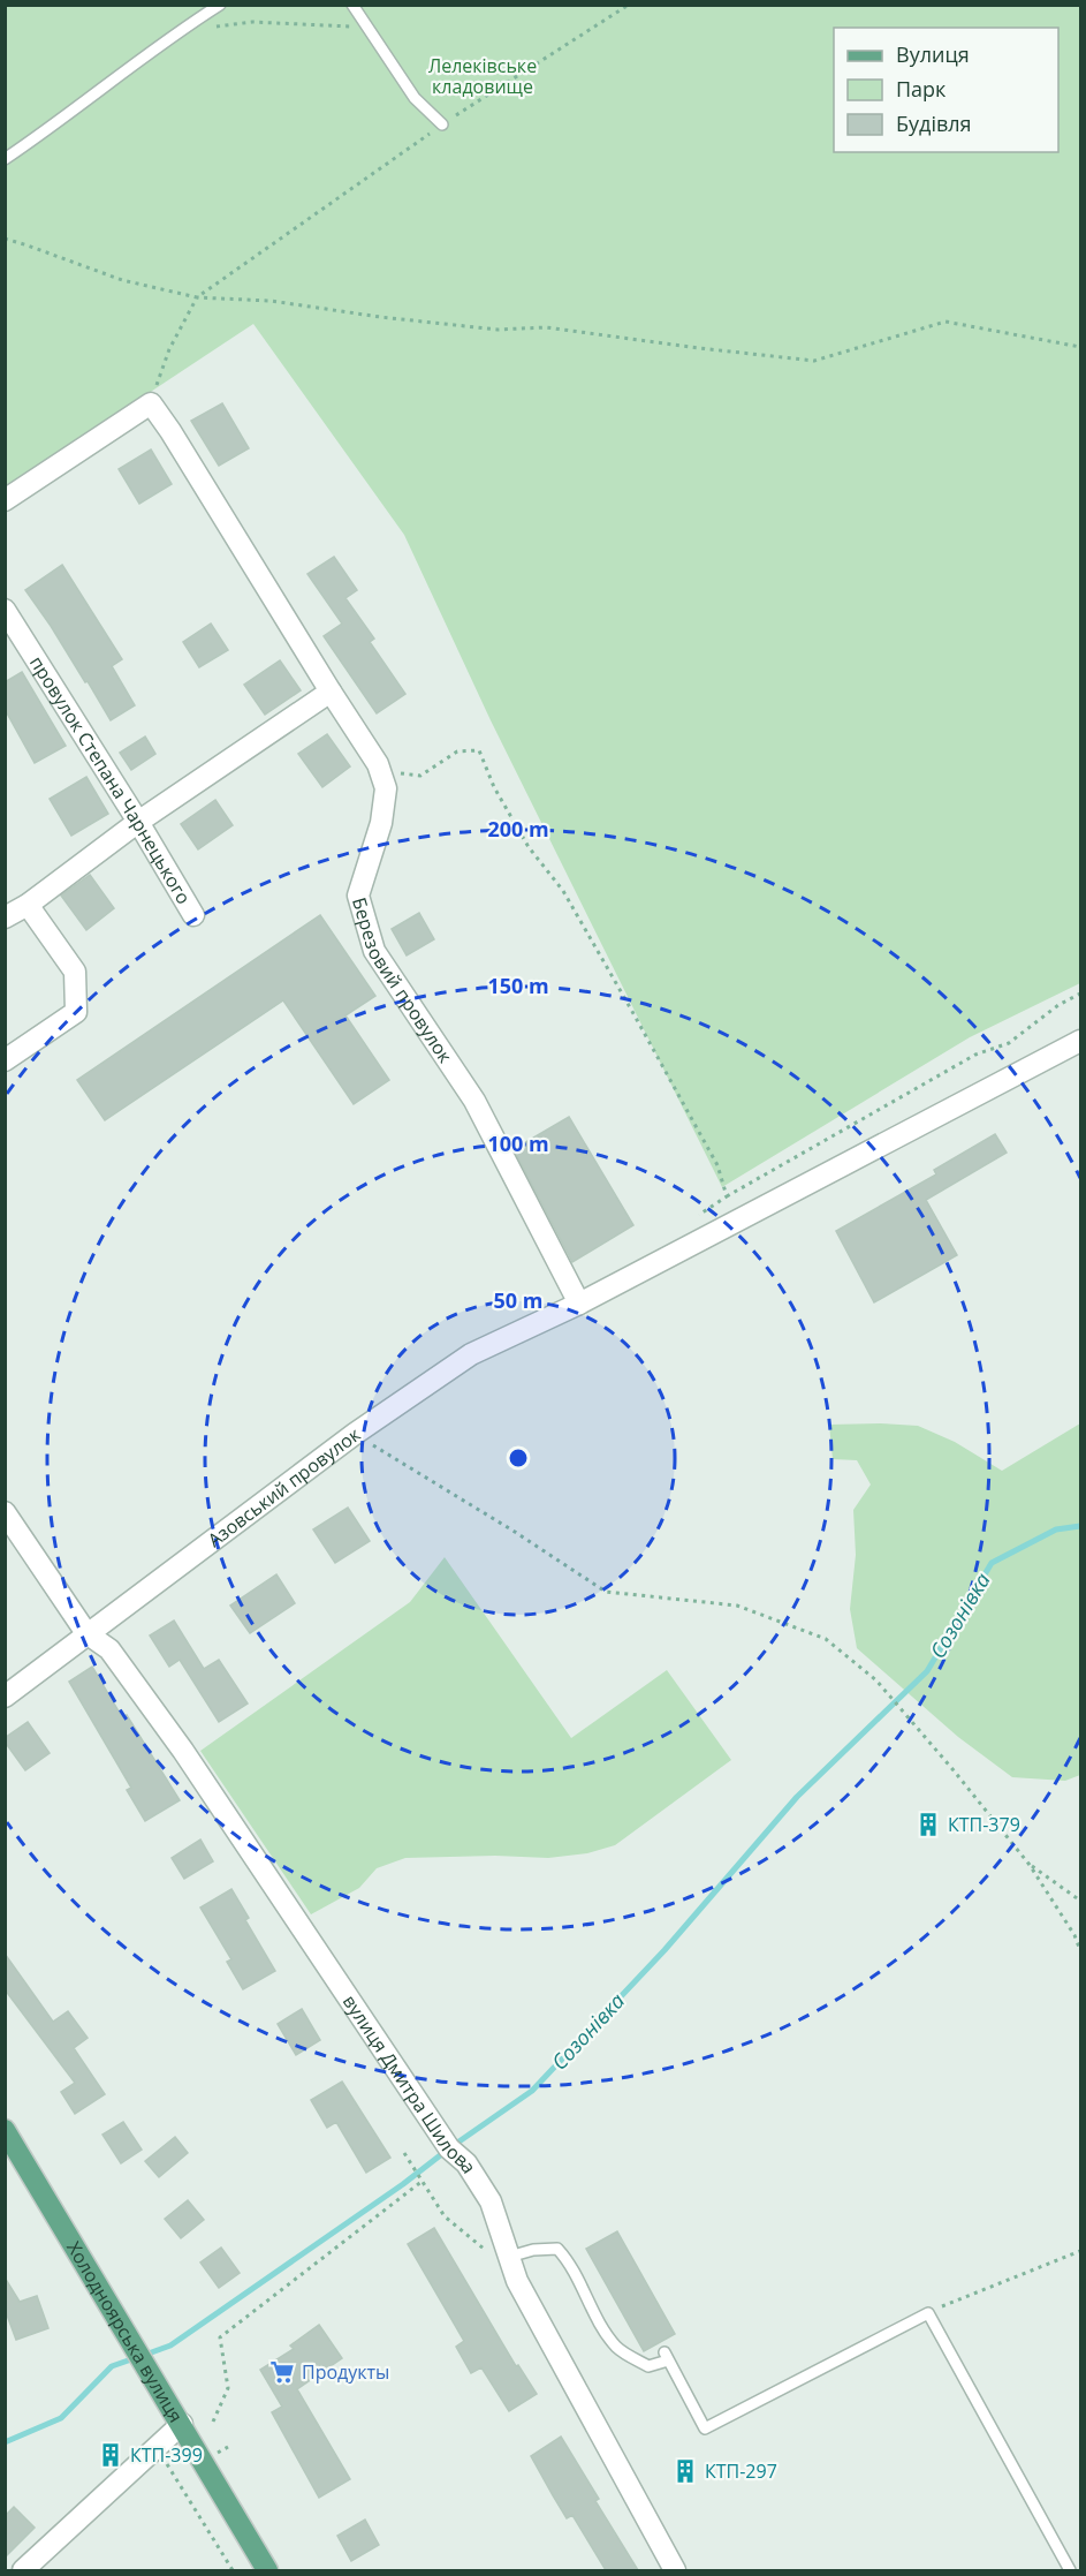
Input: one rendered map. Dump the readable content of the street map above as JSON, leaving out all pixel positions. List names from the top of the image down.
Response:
{
  "streets": {
    "main road": ["Холодноярська вулиця"],
    "street": [
      "провулок Степана Чарнецького",
      "Березовий провулок",
      "Азовський провулок",
      "вулиця Дмитра Шилова"
    ]
  },
  "crossings": [
    ["Березовий провулок", "Азовський провулок"],
    ["Азовський провулок", "вулиця Дмитра Шилова"]
  ],
  "water": ["Созонівка"],
  "parks": ["Лелеківське кладовище"],
  "places": {
    "building": ["КТП-379", "КТП-399", "КТП-297"],
    "supermarket": ["Продукты"]
  },
  "legend": ["Вулиця", "Парк", "Будівля"],
  "rings": [
    "200 m",
    "150 m",
    "100 m",
    "50 m"
  ]
}
